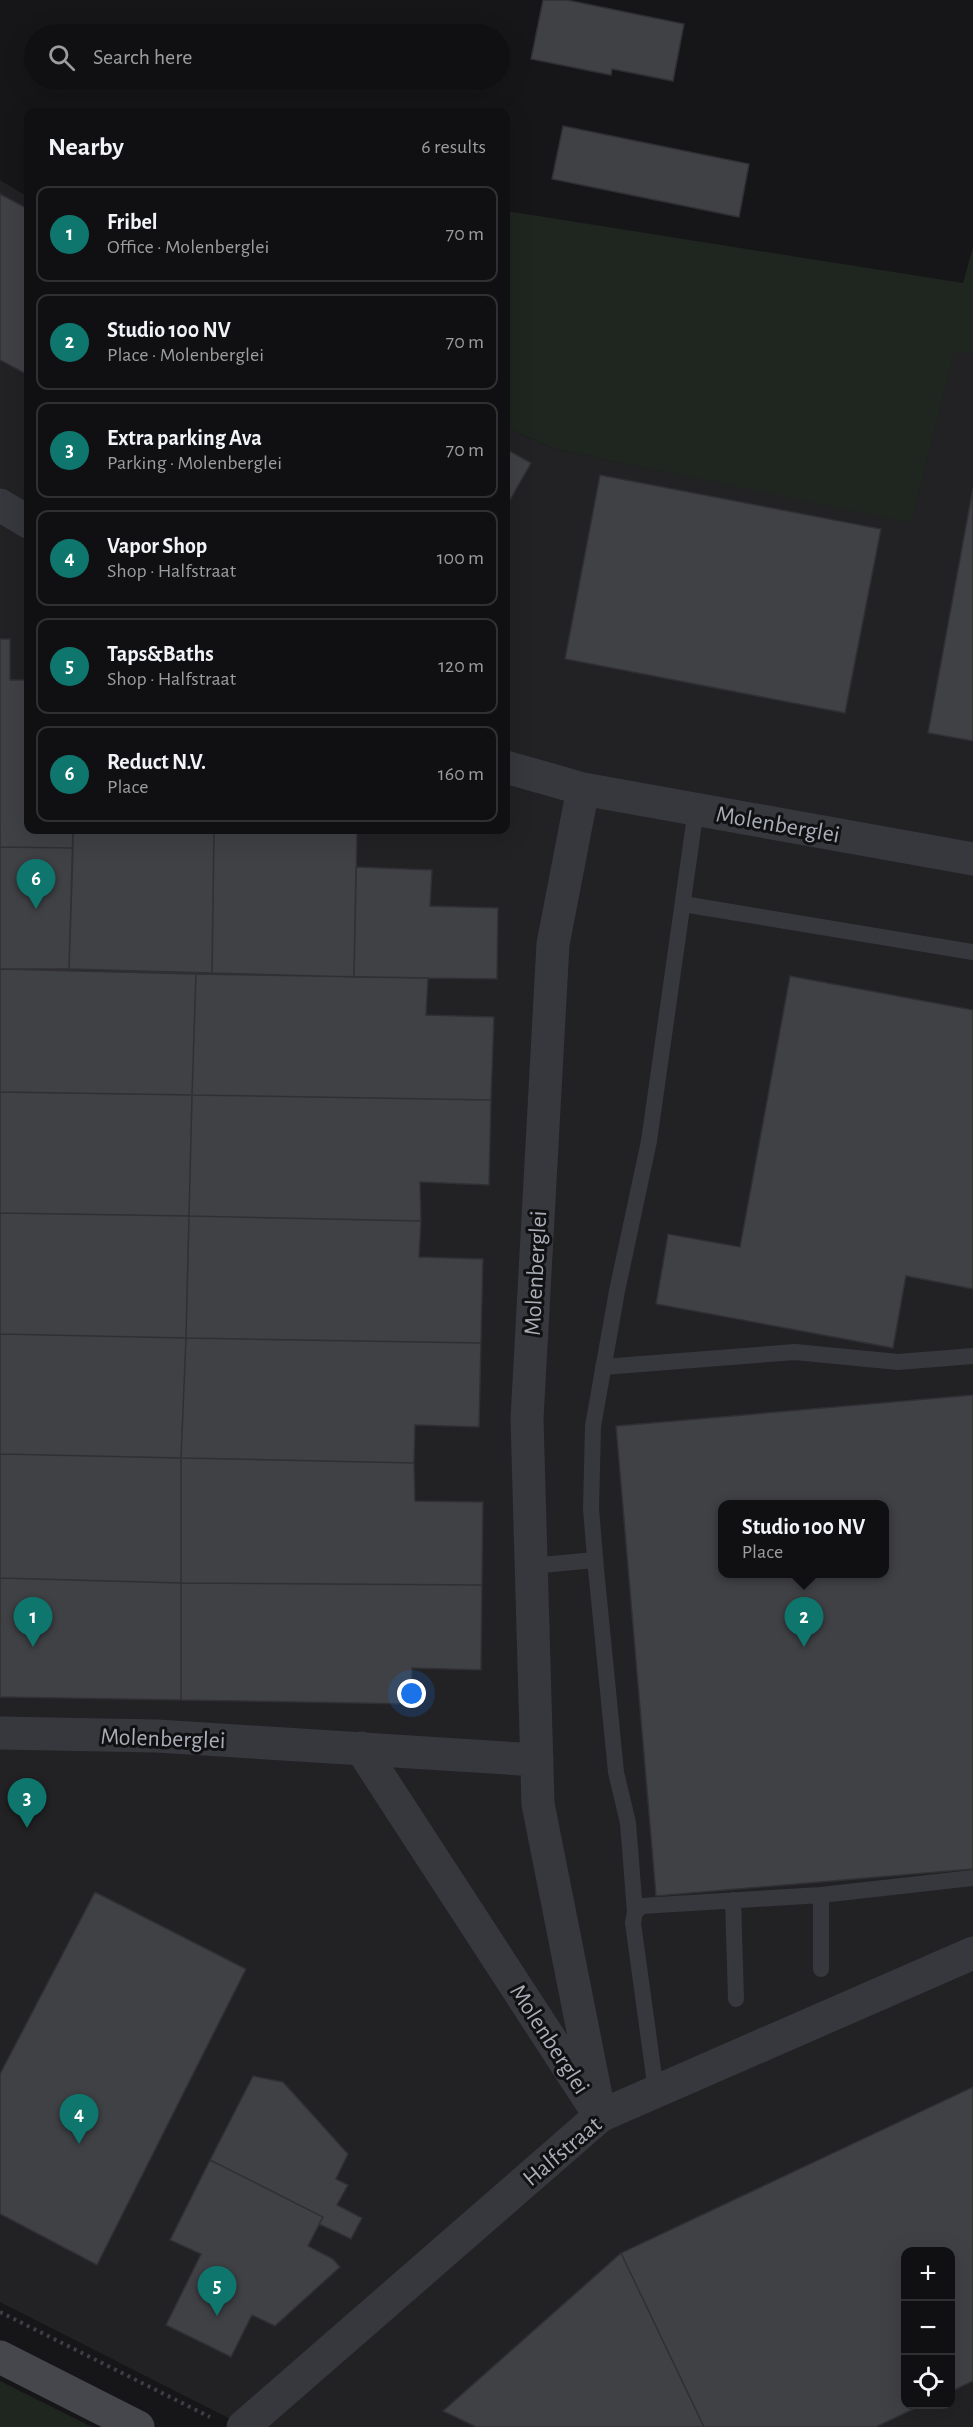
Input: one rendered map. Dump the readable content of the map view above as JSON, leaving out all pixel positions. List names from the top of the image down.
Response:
{
  "streets": {
    "street": ["Molenberglei", "Halfstraat"]
  },
  "crossings": [
    ["Molenberglei", "Halfstraat"]
  ],
  "page": {
    "search": "Search here",
    "heading": ["Nearby", "6 results"],
    "list": [
      {
        "mark": "1",
        "name": "Fribel",
        "note": "Office · Molenberglei",
        "value": "70 m"
      },
      {
        "mark": "2",
        "name": "Studio 100 NV",
        "note": "Place · Molenberglei",
        "value": "70 m"
      },
      {
        "mark": "3",
        "name": "Extra parking Ava",
        "note": "Parking · Molenberglei",
        "value": "70 m"
      },
      {
        "mark": "4",
        "name": "Vapor Shop",
        "note": "Shop · Halfstraat",
        "value": "100 m"
      },
      {
        "mark": "5",
        "name": "Taps&Baths",
        "note": "Shop · Halfstraat",
        "value": "120 m"
      },
      {
        "mark": "6",
        "name": "Reduct N.V.",
        "note": "Place",
        "value": "160 m"
      }
    ],
    "pins": [
      "6",
      "1",
      "2",
      "3",
      "4",
      "5"
    ],
    "popup": ["Studio 100 NV", "Place"],
    "map_buttons": ["+", "−"]
  }
}
